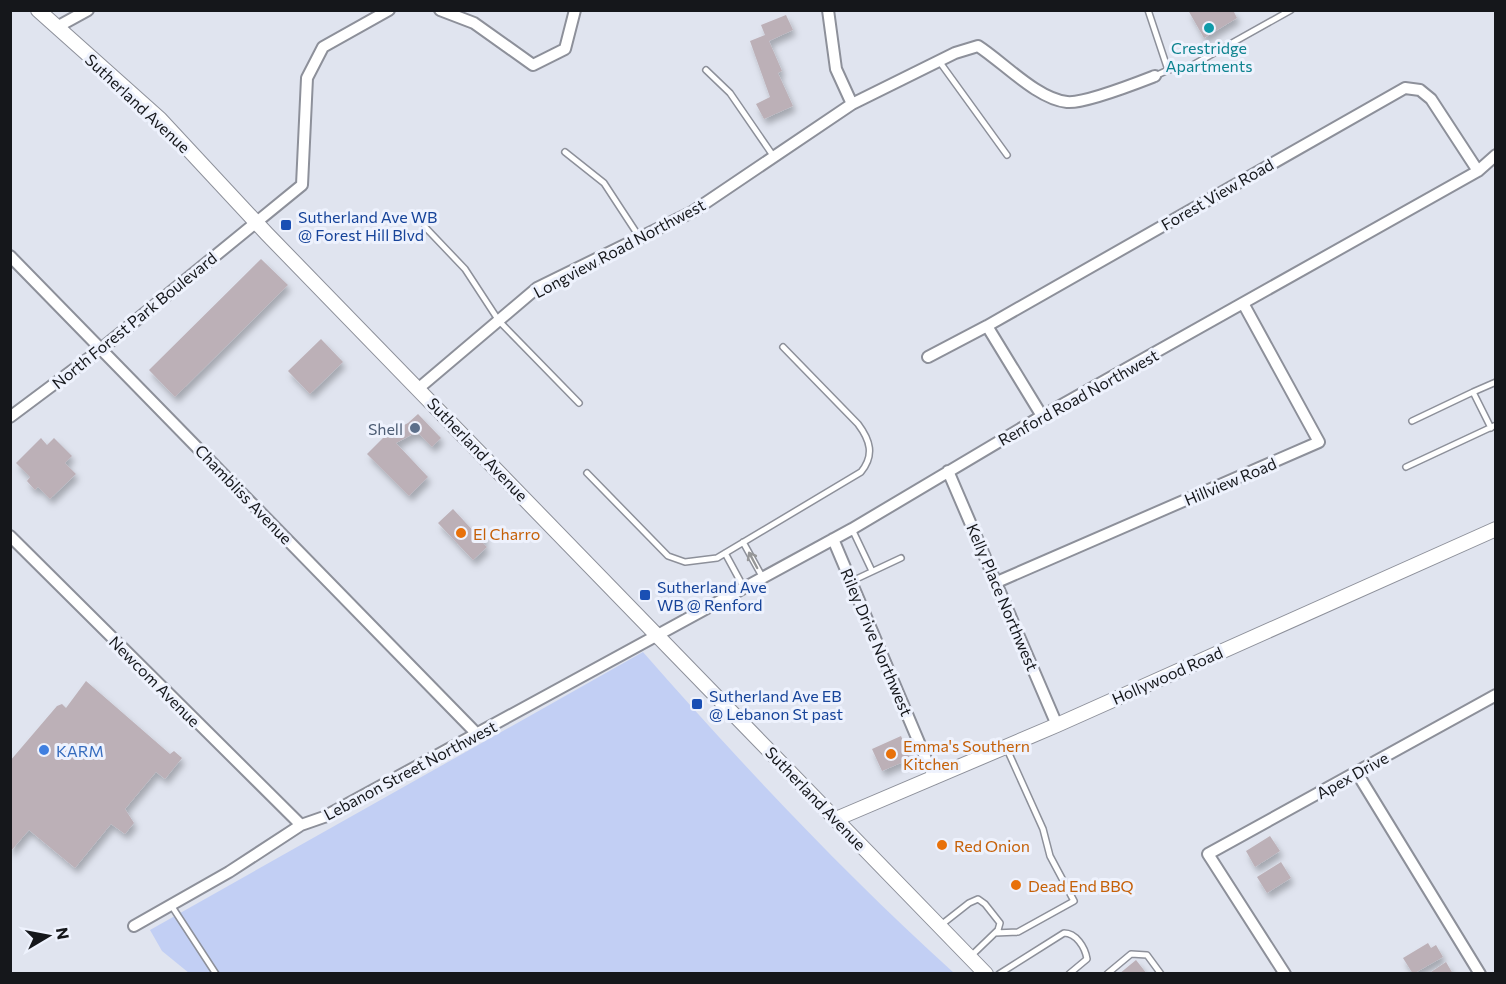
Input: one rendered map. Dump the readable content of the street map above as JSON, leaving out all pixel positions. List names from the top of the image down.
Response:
{
  "streets": {
    "street": [
      "Sutherland Avenue",
      "Forest View Road",
      "Longview Road Northwest",
      "North Forest Park Boulevard",
      "Renford Road Northwest",
      "Hillview Road",
      "Chambliss Avenue",
      "Kelly Place Northwest",
      "Riley Drive Northwest",
      "Hollywood Road",
      "Newcom Avenue",
      "Lebanon Street Northwest",
      "Apex Drive"
    ]
  },
  "crossings": [
    ["Sutherland Avenue", "Longview Road Northwest"],
    ["Sutherland Avenue", "North Forest Park Boulevard"],
    ["Sutherland Avenue", "Renford Road Northwest"],
    ["Sutherland Avenue", "Hollywood Road"],
    ["Sutherland Avenue", "Lebanon Street Northwest"],
    ["Forest View Road", "Renford Road Northwest"],
    ["North Forest Park Boulevard", "Chambliss Avenue"],
    ["Renford Road Northwest", "Hillview Road"],
    ["Renford Road Northwest", "Kelly Place Northwest"],
    ["Renford Road Northwest", "Riley Drive Northwest"],
    ["Renford Road Northwest", "Lebanon Street Northwest"],
    ["Hillview Road", "Kelly Place Northwest"],
    ["Chambliss Avenue", "Lebanon Street Northwest"],
    ["Kelly Place Northwest", "Hollywood Road"],
    ["Riley Drive Northwest", "Hollywood Road"],
    ["Newcom Avenue", "Lebanon Street Northwest"]
  ],
  "places": {
    "other": [
      "Crestridge Apartments",
      "Shell",
      "El Charro",
      "KARM",
      "Emma's Southern Kitchen",
      "Red Onion",
      "Dead End BBQ"
    ],
    "transit": ["Sutherland Ave WB @ Forest Hill Blvd", "Sutherland Ave WB @ Renford", "Sutherland Ave EB @ Lebanon St past"]
  },
  "north": "right"
}
